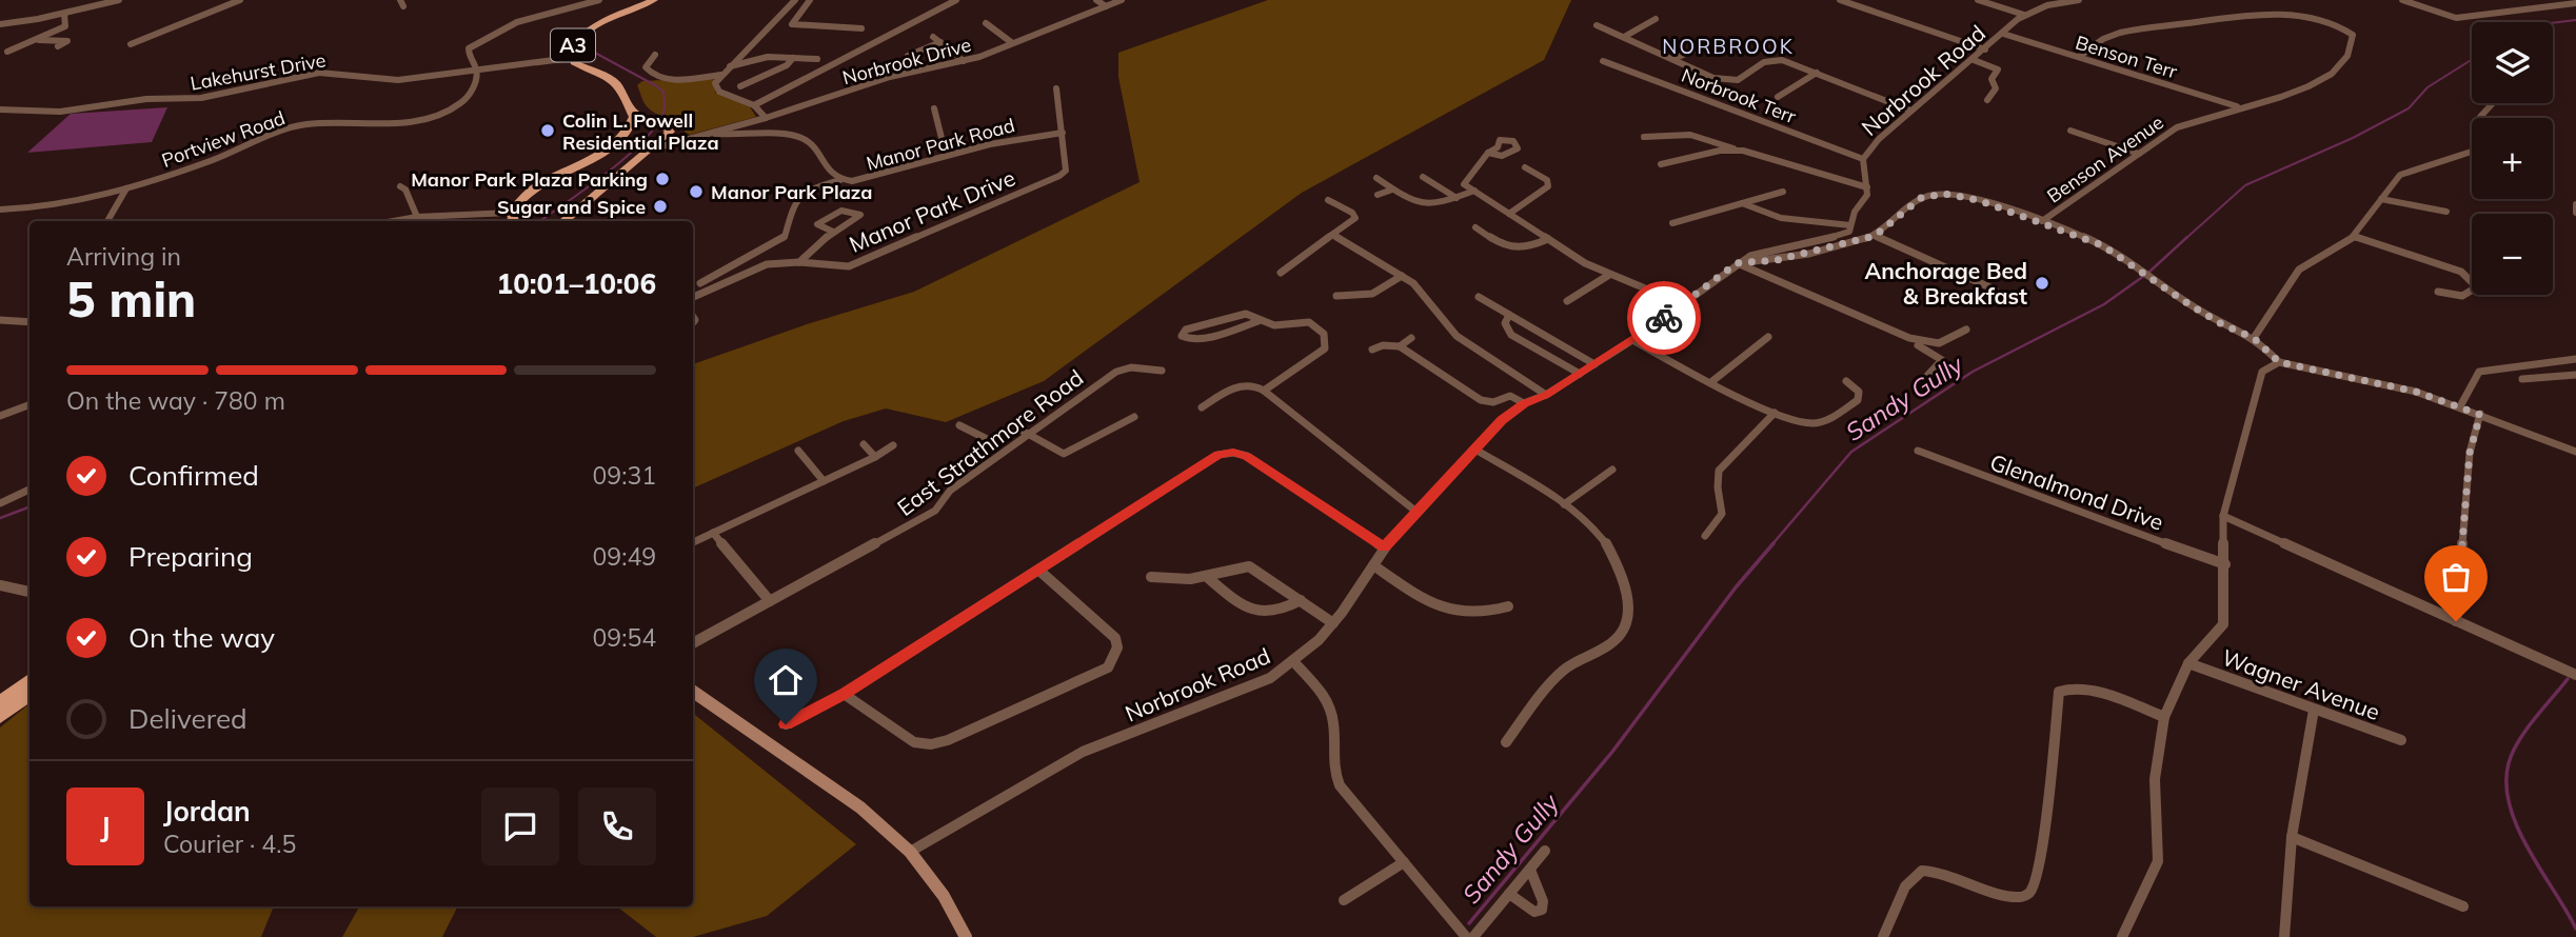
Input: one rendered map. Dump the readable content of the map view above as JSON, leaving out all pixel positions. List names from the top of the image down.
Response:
{
  "streets": {
    "main road": ["A3"],
    "street": [
      "Benson Terr",
      "Norbrook Drive",
      "Lakehurst Drive",
      "Norbrook Road",
      "Norbrook Terr",
      "Portview Road",
      "Manor Park Road",
      "Benson Avenue",
      "Manor Park Drive",
      "East Strathmore Road",
      "Glenalmond Drive",
      "Wagner Avenue"
    ]
  },
  "crossings": [
    ["A3", "Norbrook Drive"],
    ["A3", "Lakehurst Drive"],
    ["Benson Terr", "Norbrook Road"],
    ["Benson Terr", "Benson Avenue"],
    ["Norbrook Drive", "Manor Park Road"],
    ["Lakehurst Drive", "Portview Road"],
    ["Norbrook Road", "Norbrook Terr"],
    ["Manor Park Road", "Manor Park Drive"]
  ],
  "districts": ["NORBROOK"],
  "water": ["Sandy Gully"],
  "places": [
    "Colin L. Powell Residential Plaza",
    "Manor Park Plaza Parking",
    "Manor Park Plaza",
    "Sugar and Spice",
    "Anchorage Bed & Breakfast"
  ],
  "page": {
    "map_buttons": ["+", "−"],
    "heading": ["5 min", "Arriving in", "10:01–10:06"],
    "panel": ["Jordan", "Courier · 4.5"],
    "bar": "On the way · 780 m",
    "list": [
      ["Confirmed", "09:31"],
      ["Preparing", "09:49"],
      ["On the way", "09:54"],
      "Delivered"
    ],
    "round": "J"
  }
}
